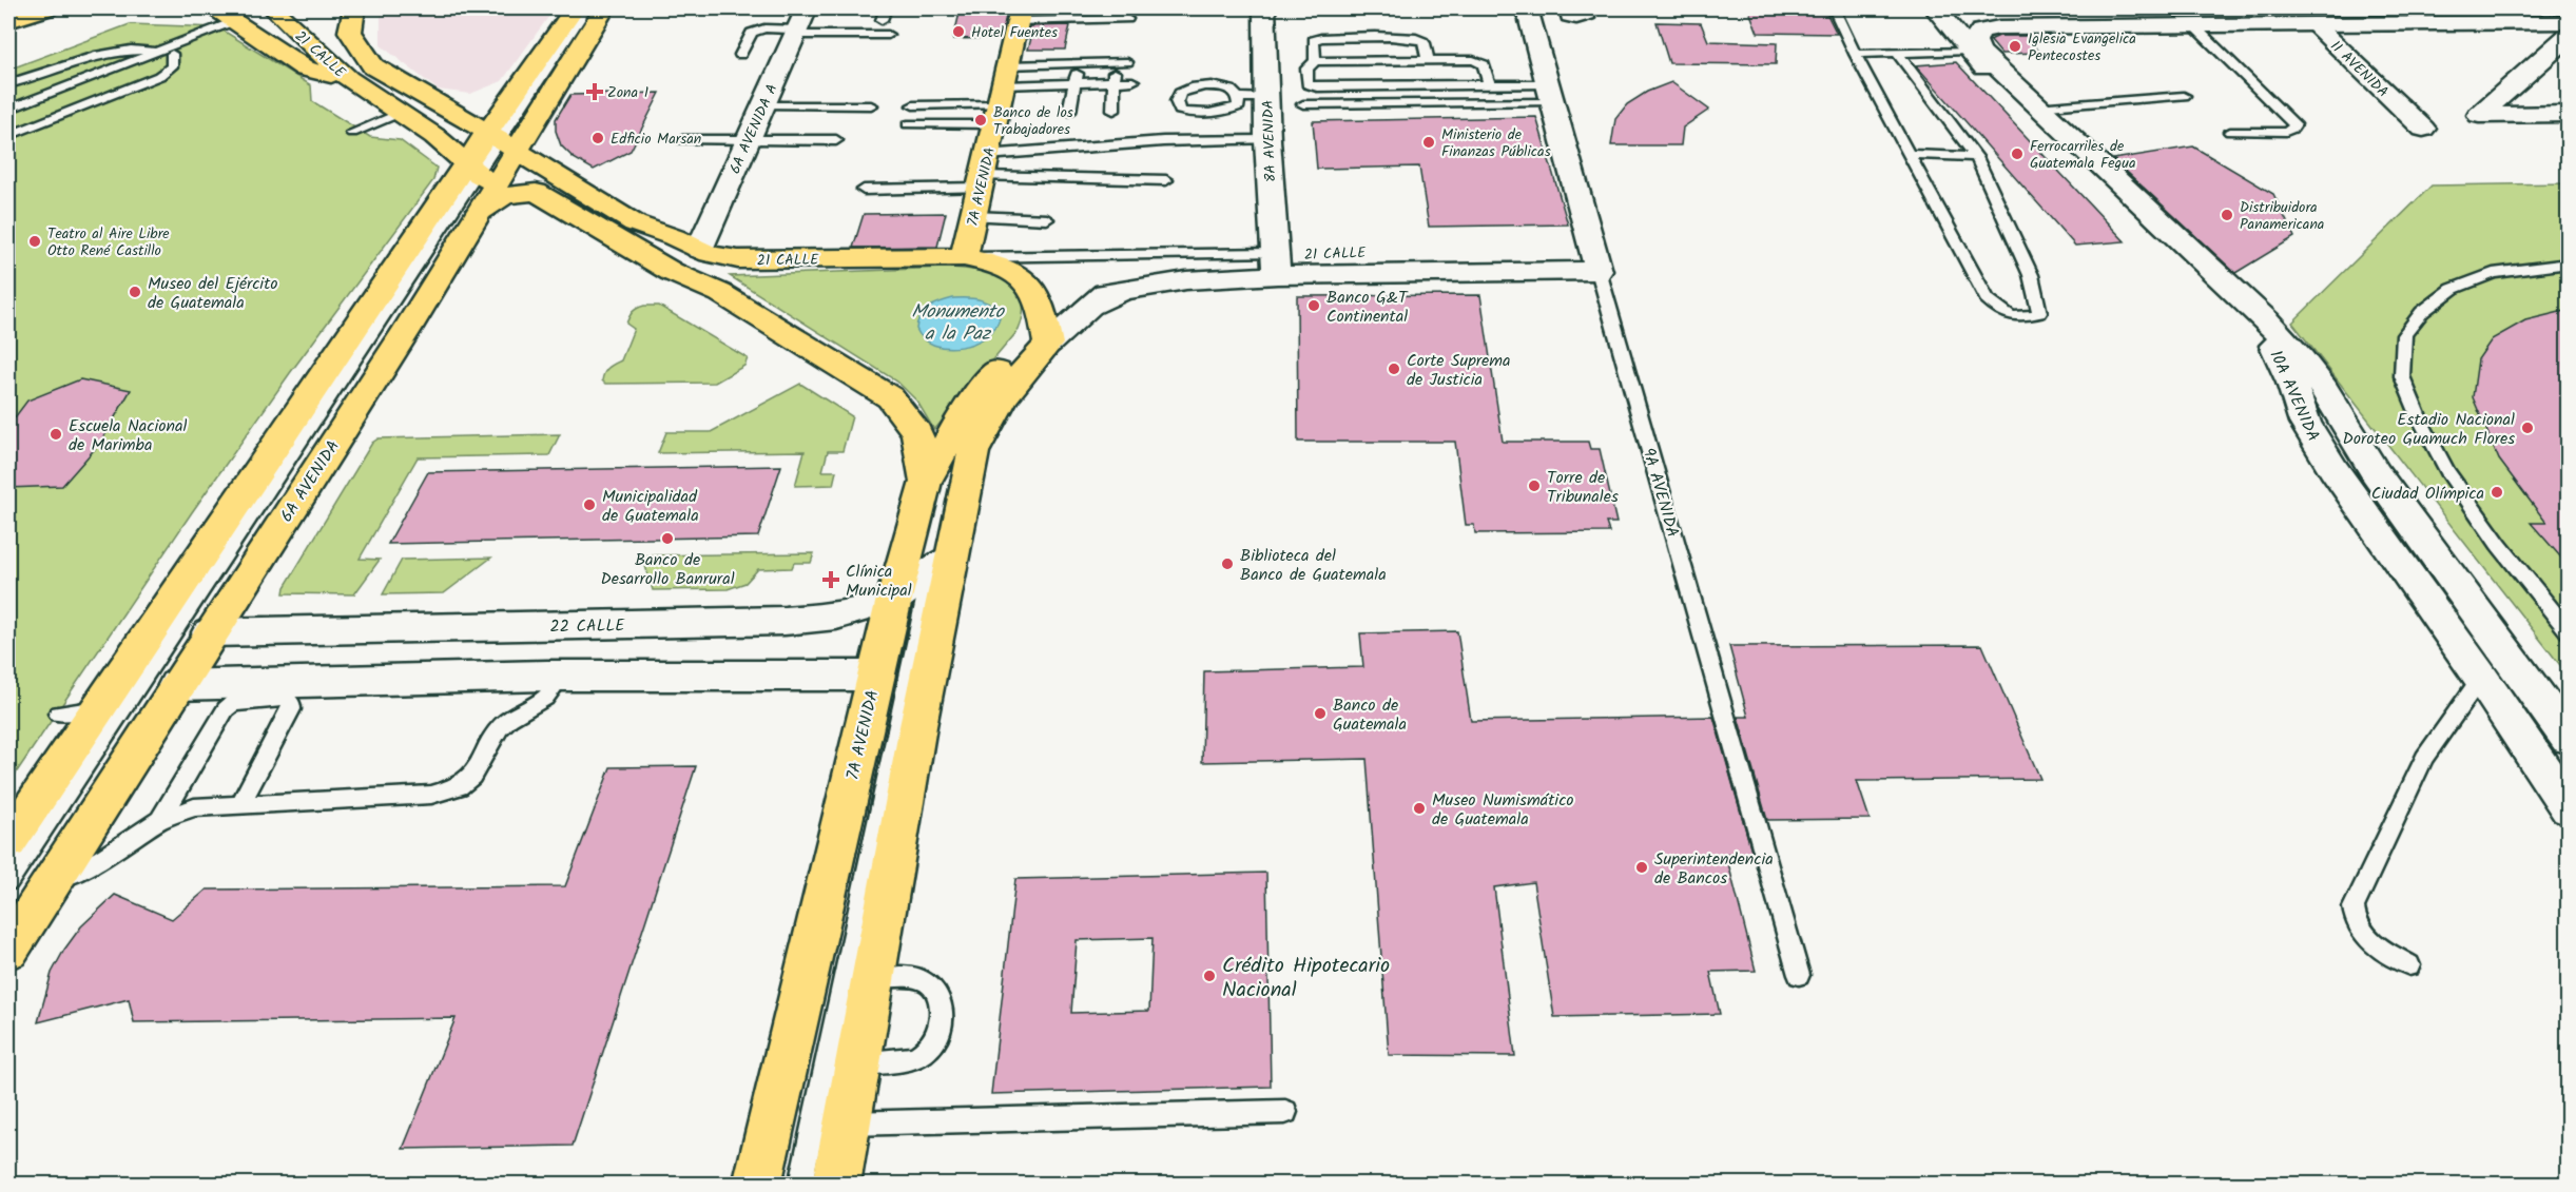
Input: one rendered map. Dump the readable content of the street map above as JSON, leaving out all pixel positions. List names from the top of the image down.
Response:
{
  "streets": {
    "main road": ["21 CALLE", "7A AVENIDA", "6A AVENIDA"],
    "street": [
      "11 AVENIDA",
      "6A AVENIDA A",
      "8A AVENIDA",
      "10A AVENIDA",
      "9A AVENIDA",
      "22 CALLE"
    ]
  },
  "crossings": [
    ["21 CALLE", "6A AVENIDA A"],
    ["21 CALLE", "8A AVENIDA"],
    ["21 CALLE", "7A AVENIDA"],
    ["21 CALLE", "6A AVENIDA"],
    ["21 CALLE", "9A AVENIDA"],
    ["7A AVENIDA", "22 CALLE"],
    ["6A AVENIDA", "22 CALLE"]
  ],
  "water": ["Monumento a la Paz"],
  "places": {
    "other": [
      "Hotel Fuentes",
      "Iglesia Evangelica Pentecostes",
      "Banco de los Trabajadores",
      "Edficio Marsan",
      "Ministerio de Finanzas Públicas",
      "Ferrocarriles de Guatemala Fegua",
      "Distribuidora Panamericana",
      "Teatro al Aire Libre Otto René Castillo",
      "Museo del Ejército de Guatemala",
      "Banco G&T Continental",
      "Corte Suprema de Justicia",
      "Estadio Nacional Doroteo Guamuch Flores",
      "Escuela Nacional de Marimba",
      "Torre de Tribunales",
      "Ciudad Olímpica",
      "Municipalidad de Guatemala",
      "Banco de Desarrollo Banrural",
      "Biblioteca del Banco de Guatemala",
      "Banco de Guatemala",
      "Museo Numismático de Guatemala",
      "Superintendencia de Bancos",
      "Crédito Hipotecario Nacional"
    ],
    "health": ["Zona 1", "Clínica Municipal"]
  }
}
